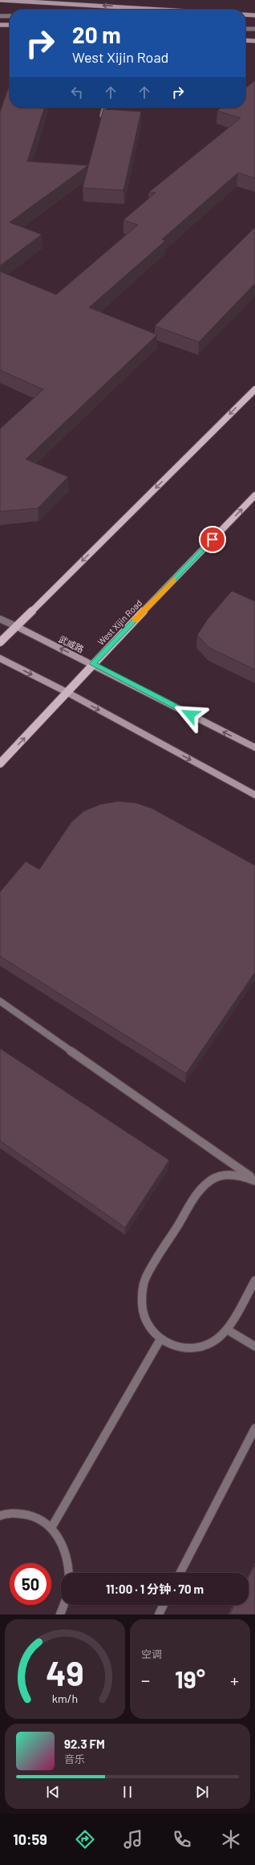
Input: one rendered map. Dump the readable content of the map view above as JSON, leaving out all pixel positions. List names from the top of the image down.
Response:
{
  "streets": {
    "main road": ["West Xijin Road", "武威路"]
  },
  "crossings": [
    ["West Xijin Road", "武威路"]
  ],
  "one_way": ["West Xijin Road"],
  "page": {
    "turn": ["20 m", "West Xijin Road"],
    "limit": "50",
    "trip": "11:00 · 1 分钟 · 70 m",
    "tile": "空调",
    "heat": ["−", "19°", "+"],
    "song": ["92.3 FM", "音乐"],
    "tabs": "10:59",
    "gauge": ["49", "km/h"]
  }
}
